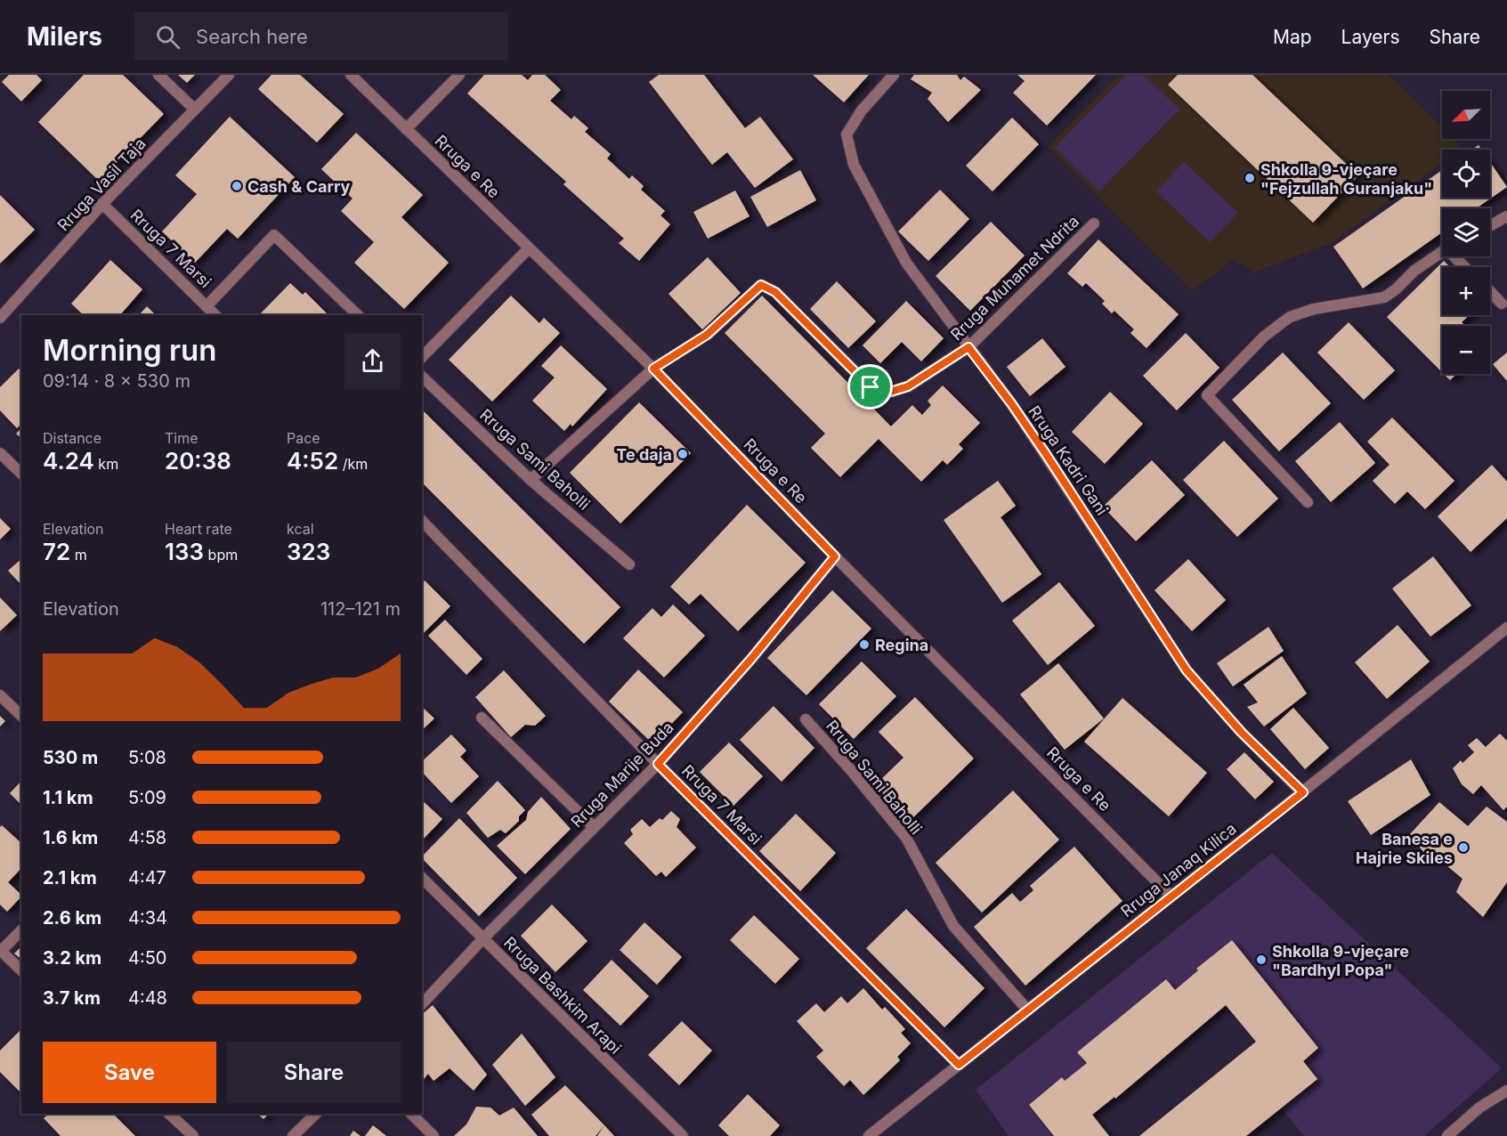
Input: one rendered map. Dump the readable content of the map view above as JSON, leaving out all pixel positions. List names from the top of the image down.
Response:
{
  "streets": {
    "street": [
      "Rruga e Re",
      "Rruga Vasil Taja",
      "Rruga 7 Marsi",
      "Rruga Muhamet Ndrita",
      "Rruga Sami Baholli",
      "Rruga Kadri Gani",
      "Rruga Marije Buda",
      "Rruga Janaq Kilica",
      "Rruga Bashkim Arapi"
    ]
  },
  "crossings": [
    ["Rruga e Re", "Rruga Muhamet Ndrita"],
    ["Rruga e Re", "Rruga Marije Buda"],
    ["Rruga e Re", "Rruga Janaq Kilica"],
    ["Rruga Vasil Taja", "Rruga 7 Marsi"],
    ["Rruga 7 Marsi", "Rruga Marije Buda"],
    ["Rruga 7 Marsi", "Rruga Janaq Kilica"],
    ["Rruga Muhamet Ndrita", "Rruga Kadri Gani"],
    ["Rruga Sami Baholli", "Rruga Janaq Kilica"],
    ["Rruga Kadri Gani", "Rruga Janaq Kilica"],
    ["Rruga Marije Buda", "Rruga Bashkim Arapi"]
  ],
  "places": [
    "Shkolla 9-vjeçare \"Fejzullah Guranjaku\"",
    "Cash & Carry",
    "Te daja",
    "Regina",
    "Banesa e Hajrie Skiles",
    "Shkolla 9-vjeçare \"Bardhyl Popa\""
  ],
  "north": "bottom left",
  "page": {
    "header": "Milers",
    "search": "Search here",
    "nav": ["Map", "Layers", "Share"],
    "map_buttons": ["+", "−"],
    "heading": ["Morning run", "09:14 · 8 × 530 m"],
    "stats": [
      ["Distance", "4.24 km"],
      ["Time", "20:38"],
      ["Pace", "4:52 /km"],
      ["Elevation", "72 m"],
      ["Heart rate", "133 bpm"],
      ["kcal", "323"]
    ],
    "chart": ["Elevation", "112–121 m"],
    "list": [
      {
        "name": "530 m",
        "note": "5:08"
      },
      {
        "name": "1.1 km",
        "note": "5:09"
      },
      {
        "name": "1.6 km",
        "note": "4:58"
      },
      {
        "name": "2.1 km",
        "note": "4:47"
      },
      {
        "name": "2.6 km",
        "note": "4:34"
      },
      {
        "name": "3.2 km",
        "note": "4:50"
      },
      {
        "name": "3.7 km",
        "note": "4:48"
      }
    ],
    "buttons": ["Save", "Share"]
  }
}
